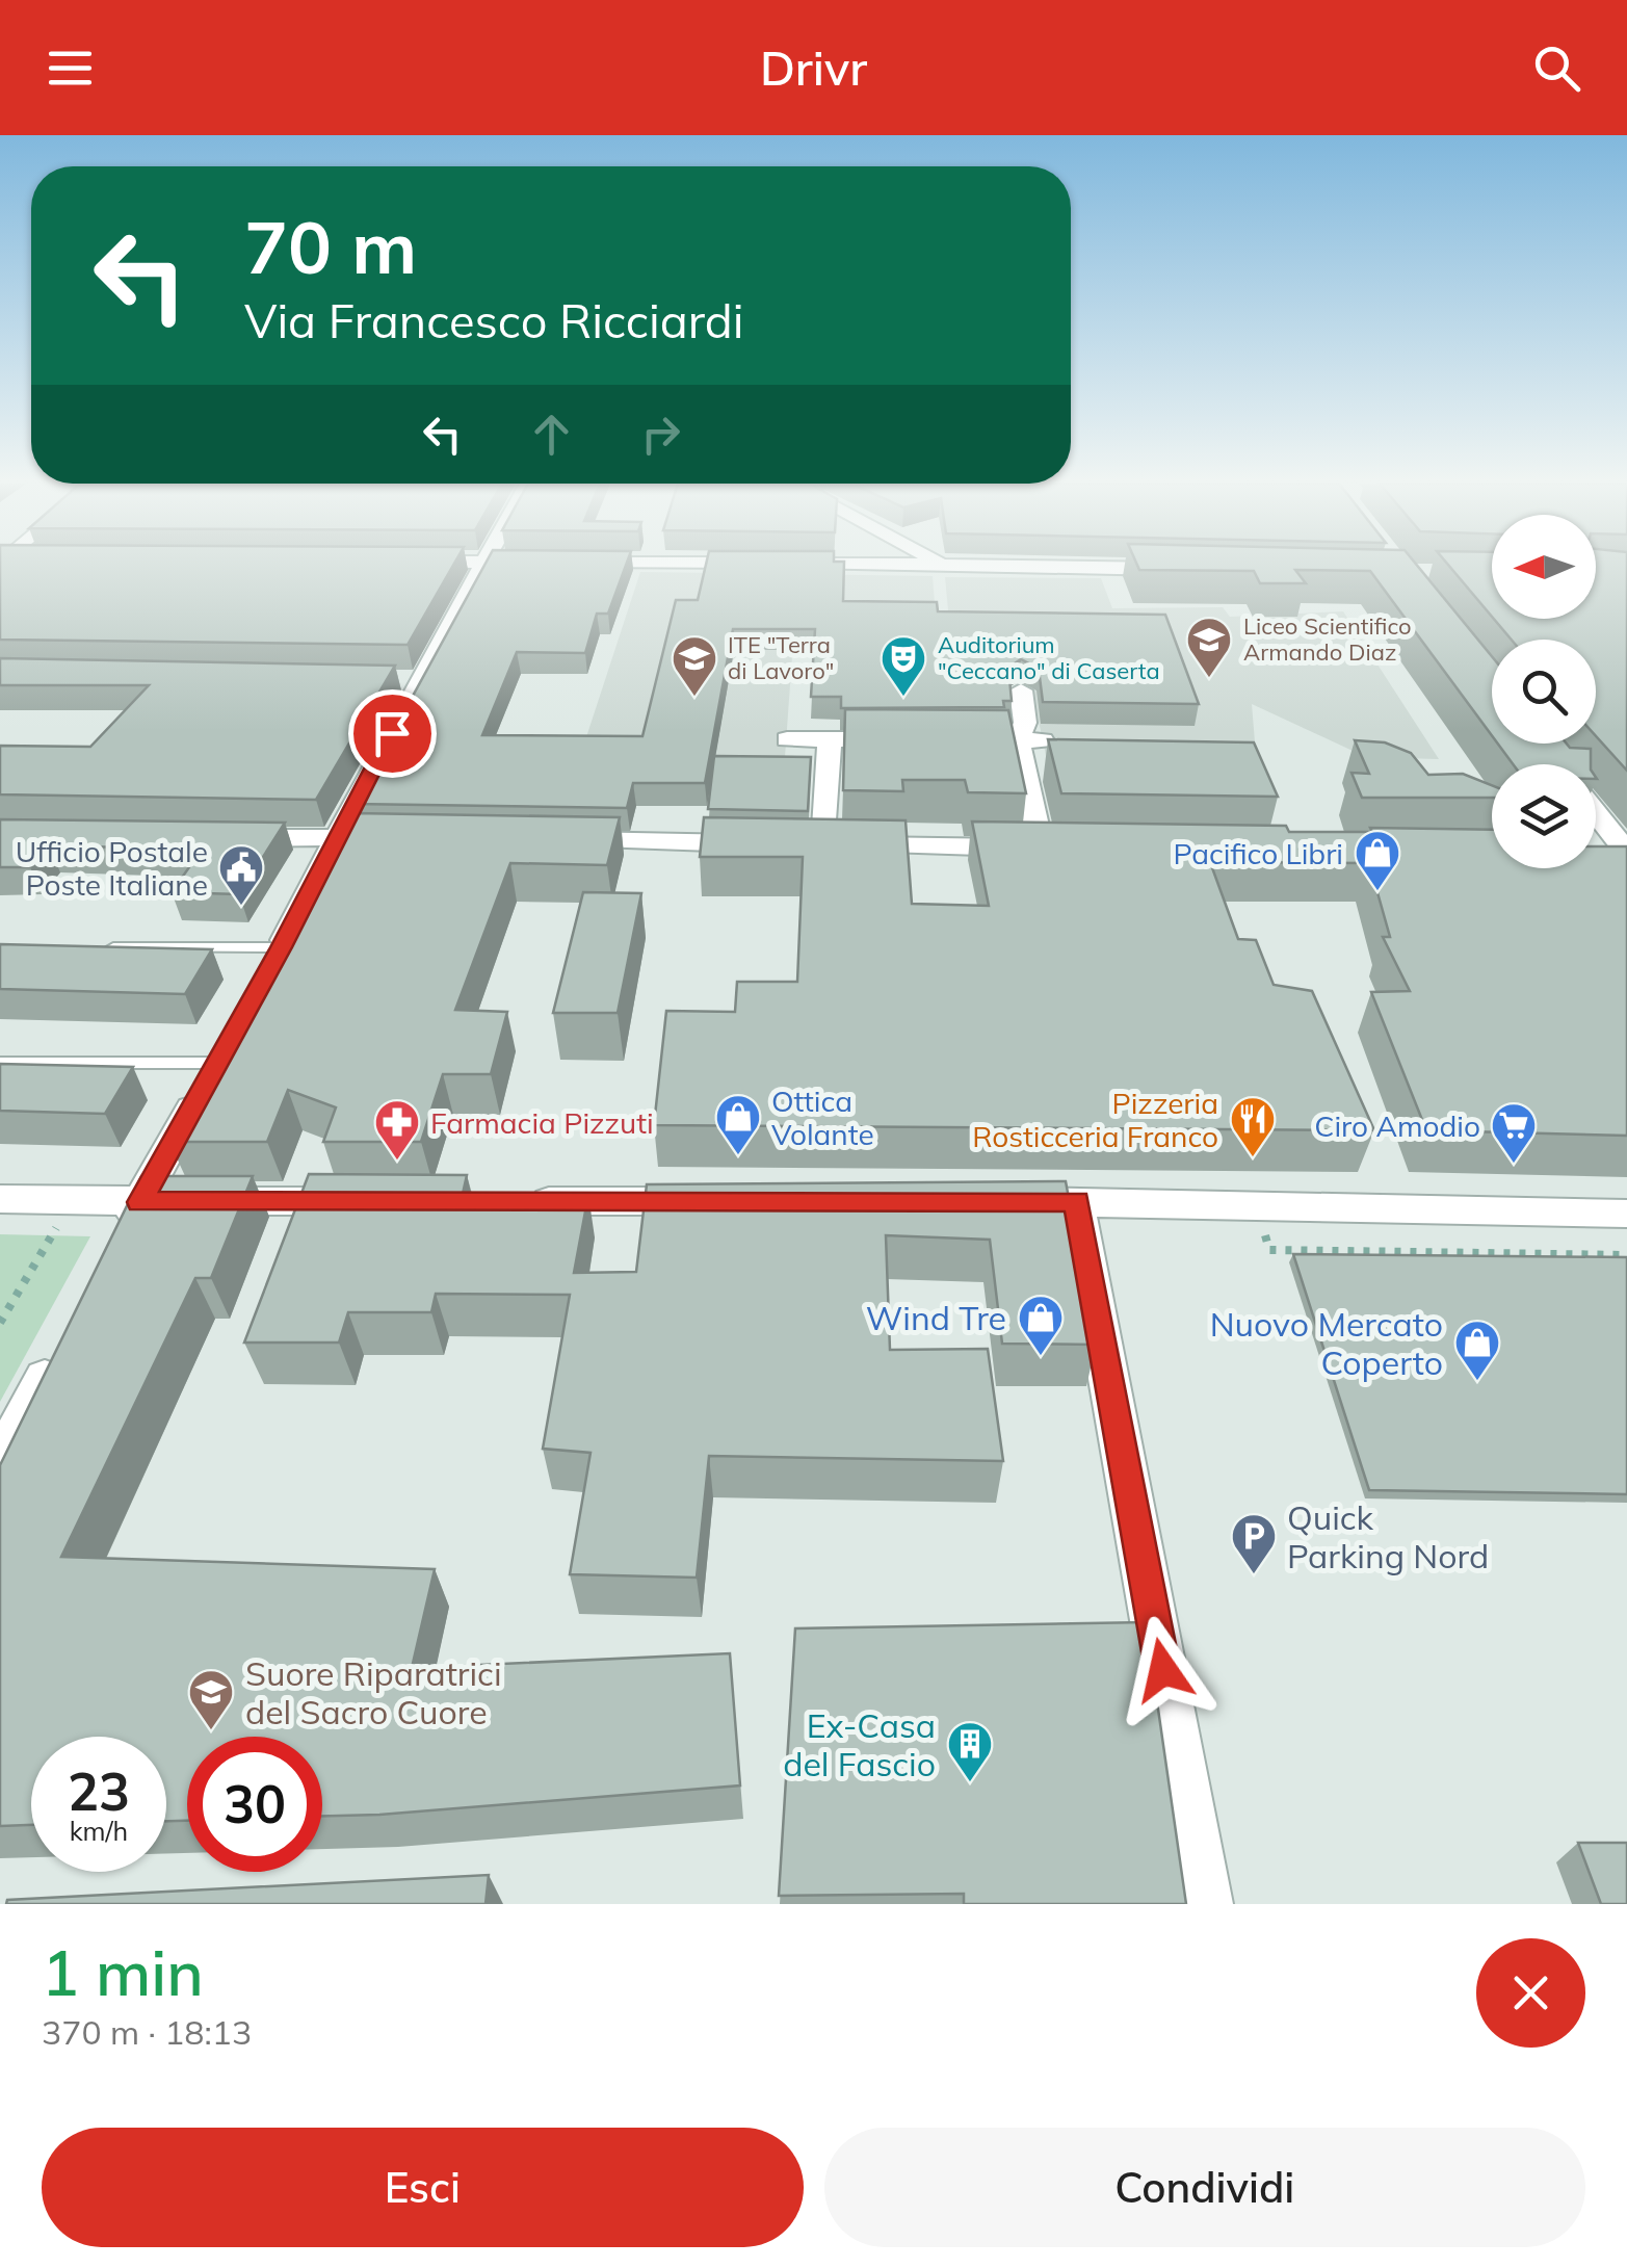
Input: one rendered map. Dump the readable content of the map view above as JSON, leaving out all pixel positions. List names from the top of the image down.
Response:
{
  "places": {
    "school or university": ["Liceo Scientifico Armando Diaz", "ITE \"Terra di Lavoro\"", "Suore Riparatrici del Sacro Cuore"],
    "theatre": ["Auditorium \"Ceccano\" di Caserta"],
    "shop": [
      "Pacifico Libri",
      "Ottica Volante",
      "Wind Tre",
      "Nuovo Mercato Coperto"
    ],
    "public building": ["Ufficio Postale Poste Italiane"],
    "restaurant": ["Pizzeria Rosticceria Franco"],
    "pharmacy": ["Farmacia Pizzuti"],
    "supermarket": ["Ciro Amodio"],
    "parking": ["Quick Parking Nord"],
    "building": ["Ex-Casa del Fascio"]
  },
  "north": "left",
  "page": {
    "header": "Drivr",
    "turn": ["70 m", "Via Francesco Ricciardi"],
    "speed": "23 km/h",
    "limit": "30",
    "heading": ["1 min", "370 m · 18:13"],
    "buttons": ["Esci", "Condividi"]
  }
}
